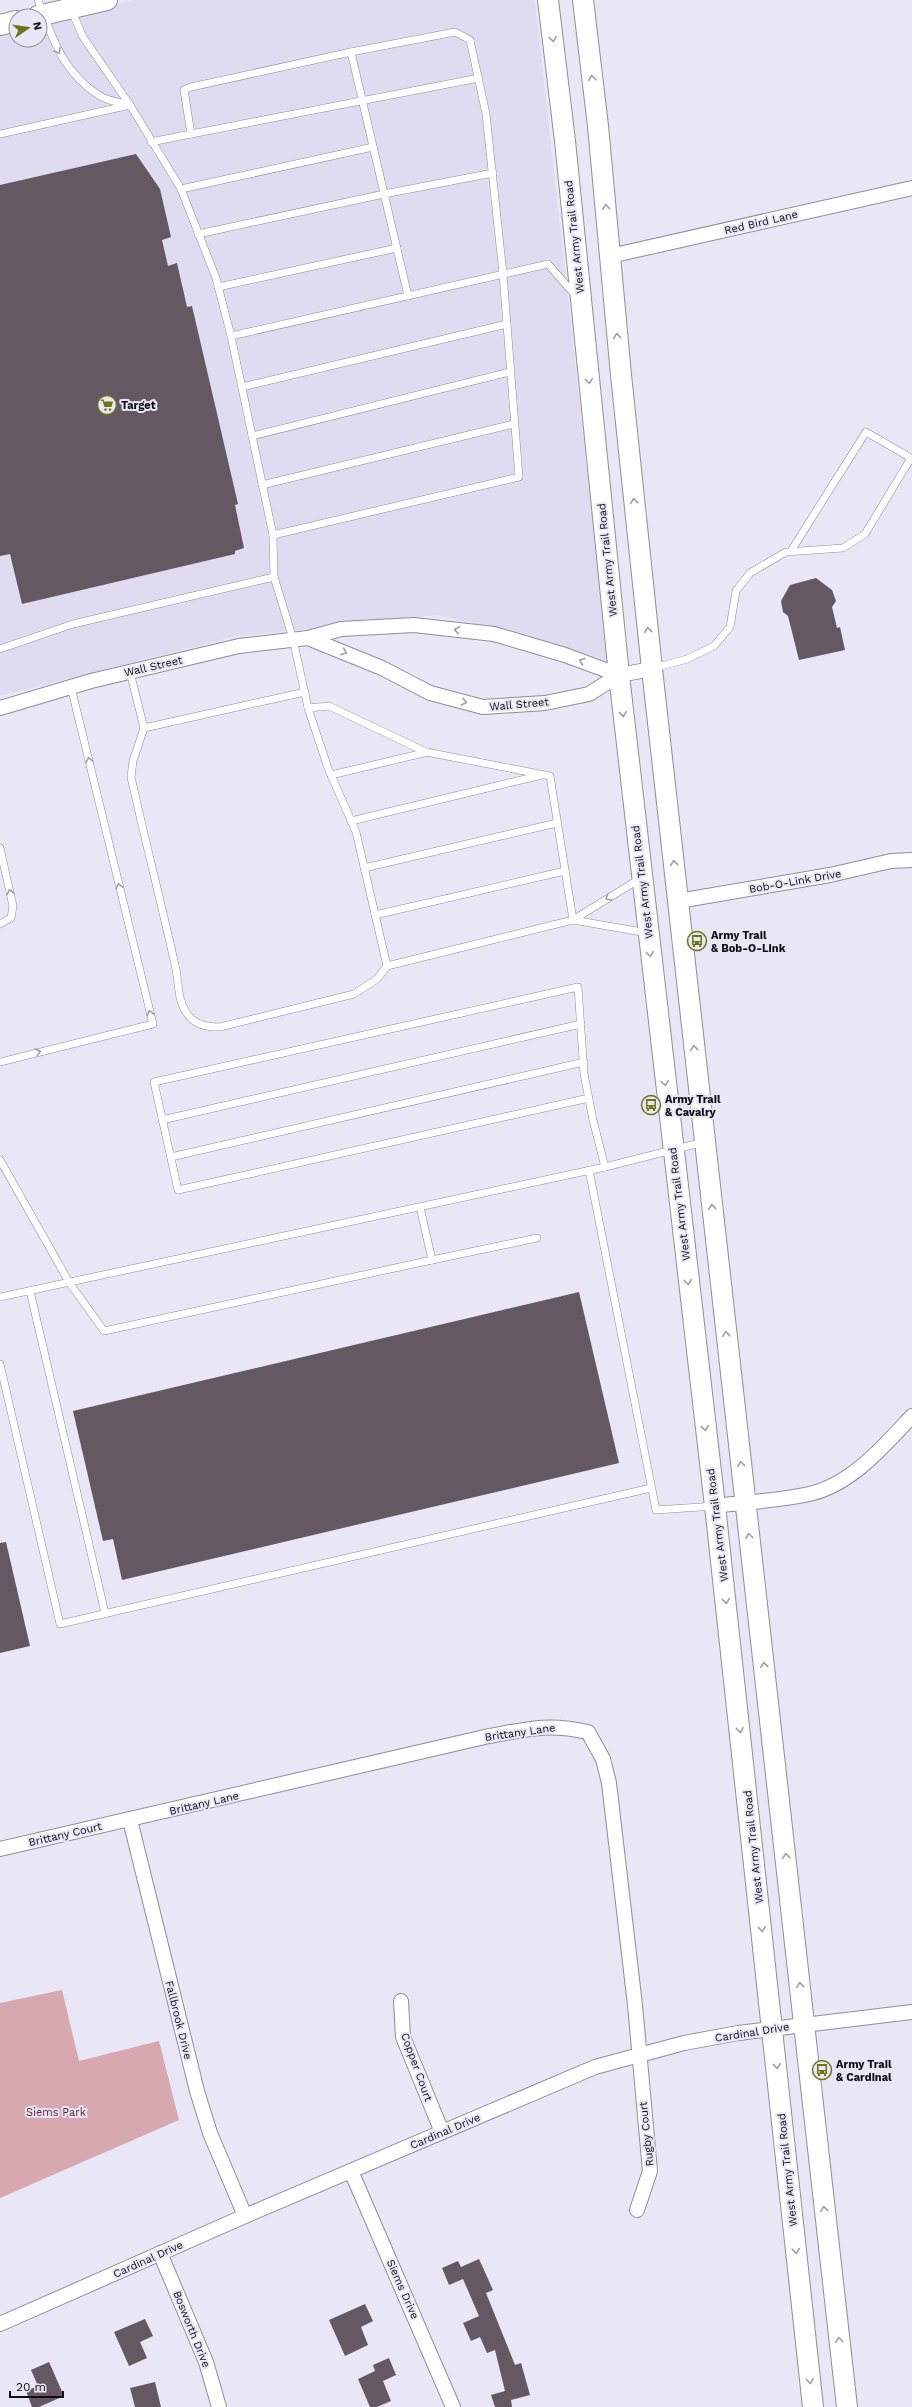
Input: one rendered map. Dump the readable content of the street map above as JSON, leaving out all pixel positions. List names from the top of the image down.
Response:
{
  "streets": {
    "main road": ["West Army Trail Road"],
    "street": [
      "Red Bird Lane",
      "Wall Street",
      "Bob-O-Link Drive",
      "Brittany Lane",
      "Brittany Court",
      "Fallbrook Drive",
      "Cardinal Drive",
      "Copper Court",
      "Rugby Court",
      "Siems Drive",
      "Bosworth Drive"
    ]
  },
  "crossings": [
    ["West Army Trail Road", "Wall Street"],
    ["West Army Trail Road", "Cardinal Drive"],
    ["Brittany Lane", "Brittany Court"],
    ["Brittany Lane", "Fallbrook Drive"],
    ["Brittany Lane", "Cardinal Drive"],
    ["Brittany Lane", "Rugby Court"],
    ["Brittany Court", "Fallbrook Drive"],
    ["Fallbrook Drive", "Cardinal Drive"],
    ["Cardinal Drive", "Copper Court"],
    ["Cardinal Drive", "Rugby Court"],
    ["Cardinal Drive", "Siems Drive"],
    ["Cardinal Drive", "Bosworth Drive"]
  ],
  "parks": ["Siems Park"],
  "places": {
    "supermarket": ["Target"],
    "bus stop": ["Army Trail & Bob-O-Link", "Army Trail & Cavalry", "Army Trail & Cardinal"]
  },
  "scale_bar": "20 m",
  "north": "right"
}
